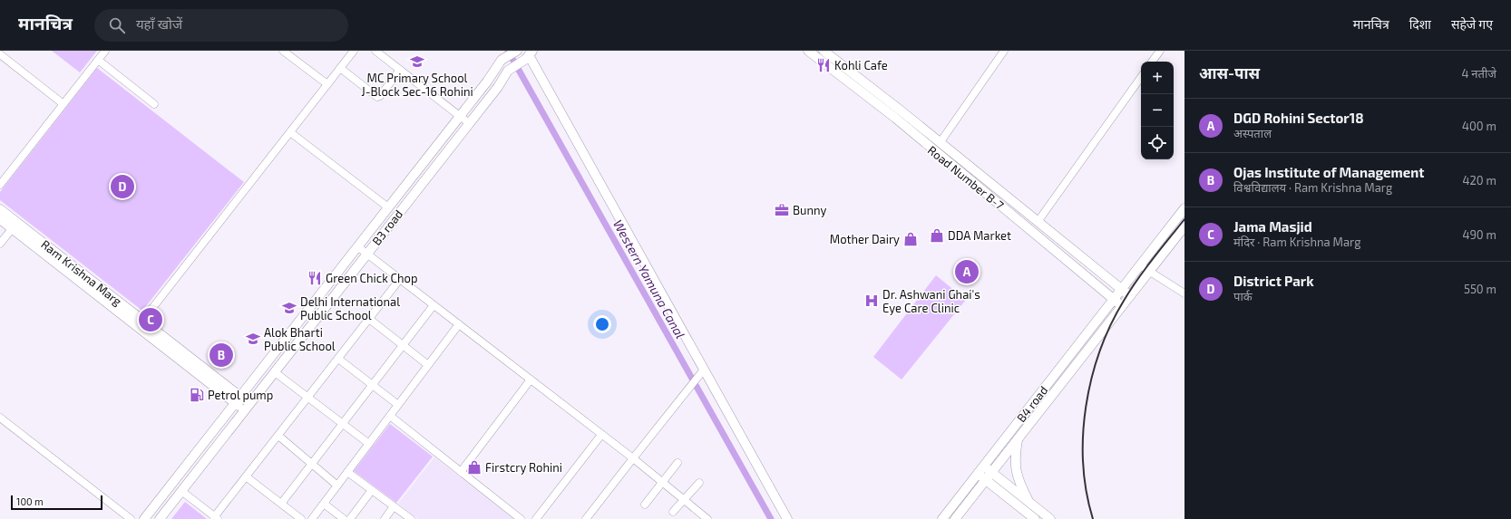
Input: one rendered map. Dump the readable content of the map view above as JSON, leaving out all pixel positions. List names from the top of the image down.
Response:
{
  "streets": {
    "street": [
      "Road Number B-7",
      "B3 road",
      "Ram Krishna Marg",
      "B4 road"
    ]
  },
  "crossings": [
    ["Road Number B-7", "B4 road"],
    ["B3 road", "Ram Krishna Marg"]
  ],
  "water": ["Western Yamuna Canal"],
  "places": {
    "school or university": ["MC Primary School J-Block Sec-16 Rohini", "Delhi International Public School", "Alok Bharti Public School"],
    "restaurant": ["Kohli Cafe", "Green Chick Chop"],
    "office": ["Bunny"],
    "shop": ["DDA Market", "Mother Dairy", "Firstcry Rohini"],
    "hospital": ["Dr. Ashwani Ghai's Eye Care Clinic"],
    "fuel station": ["Petrol pump"]
  },
  "scale_bar": "100 m",
  "page": {
    "header": "मानचित्र",
    "search": "यहाँ खोजें",
    "nav": ["मानचित्र", "दिशा", "सहेजे गए"],
    "heading": ["आस-पास", "4 नतीजे"],
    "map_buttons": ["+", "−"],
    "list": [
      {
        "mark": "A",
        "name": "DGD Rohini Sector18",
        "note": "अस्पताल",
        "value": "400 m"
      },
      {
        "mark": "B",
        "name": "Ojas Institute of Management",
        "note": "विश्वविद्यालय · Ram Krishna Marg",
        "value": "420 m"
      },
      {
        "mark": "C",
        "name": "Jama Masjid",
        "note": "मंदिर · Ram Krishna Marg",
        "value": "490 m"
      },
      {
        "mark": "D",
        "name": "District Park",
        "note": "पार्क",
        "value": "550 m"
      }
    ],
    "pins": [
      "D",
      "A",
      "C",
      "B"
    ],
    "scale": "100 m"
  }
}
